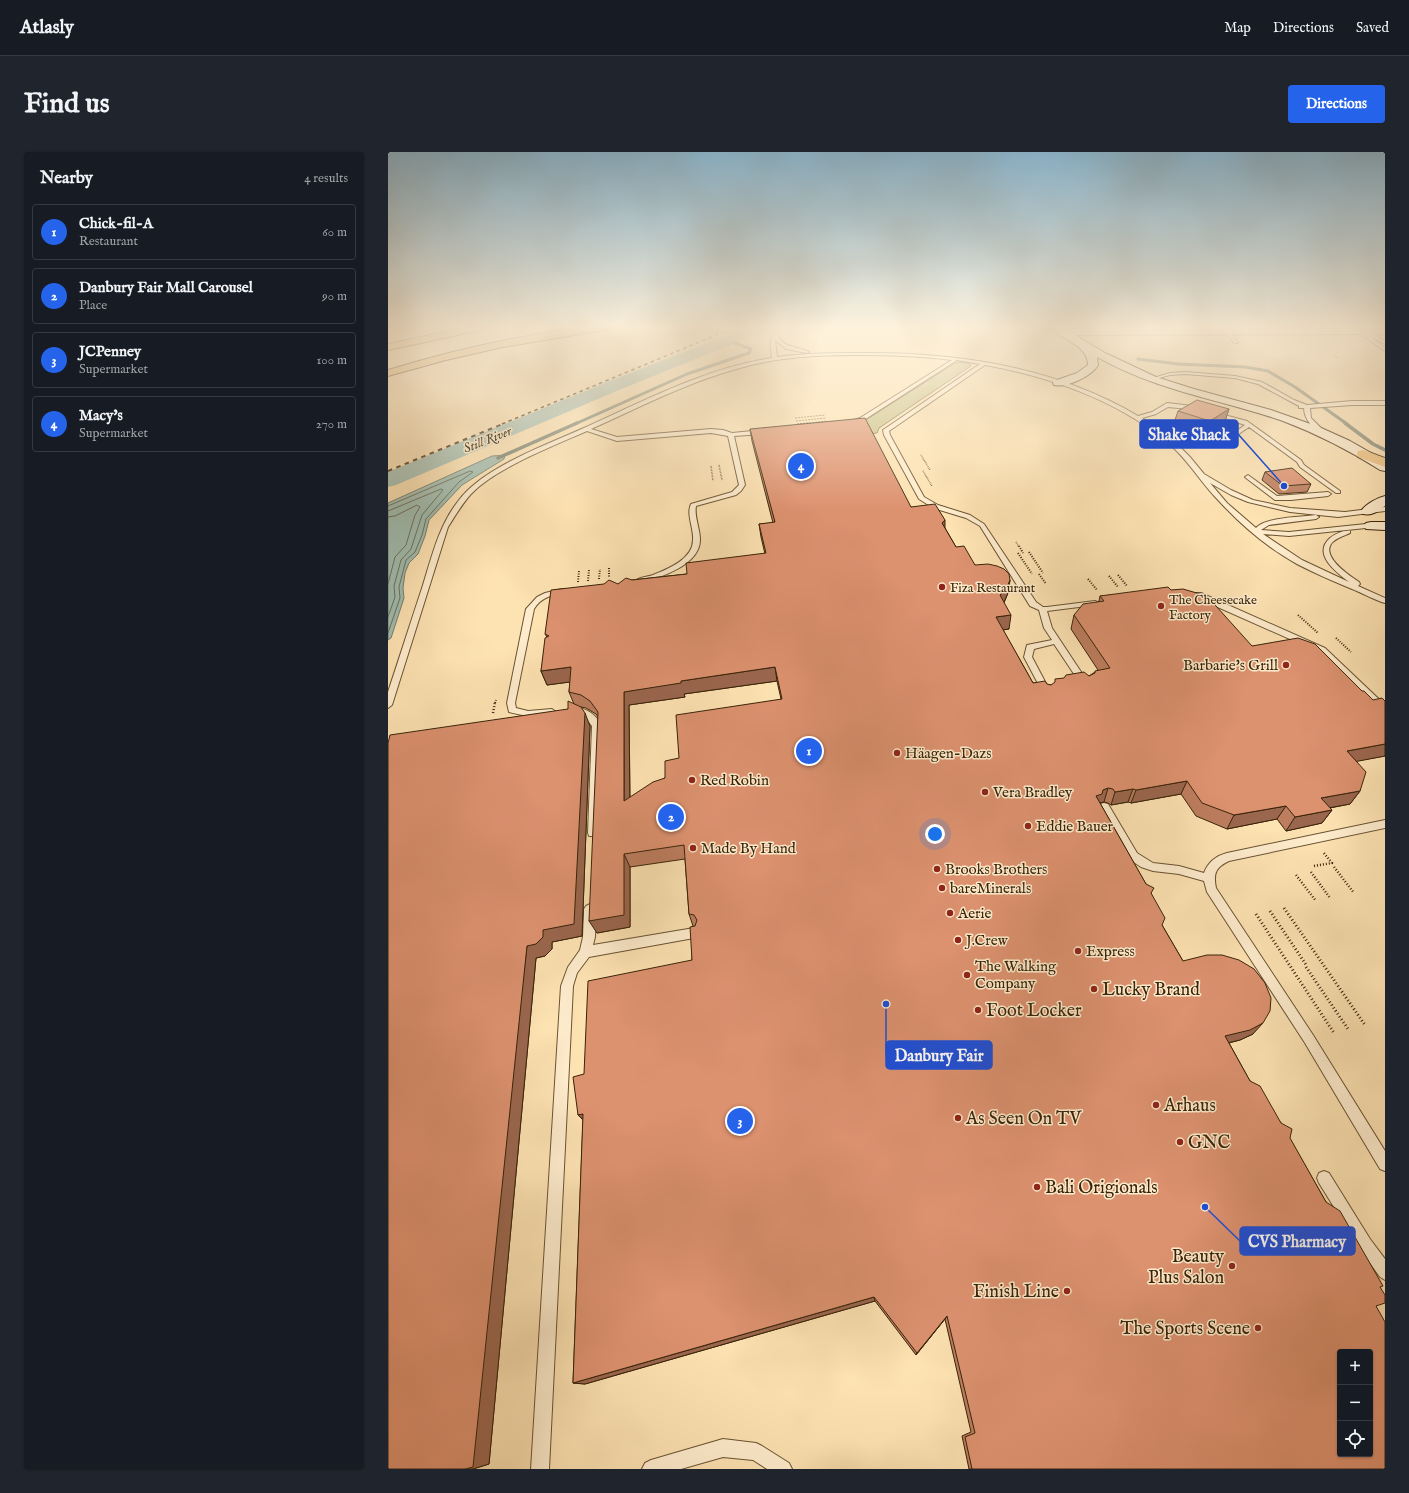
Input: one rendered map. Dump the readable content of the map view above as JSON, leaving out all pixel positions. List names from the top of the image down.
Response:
{
  "water": ["Still River"],
  "places": [
    "Shake Shack",
    "Fiza Restaurant",
    "The Cheesecake Factory",
    "Barbarie's Grill",
    "Häagen-Dazs",
    "Red Robin",
    "Vera Bradley",
    "Eddie Bauer",
    "Made By Hand",
    "Brooks Brothers",
    "bareMinerals",
    "Aerie",
    "J.Crew",
    "Express",
    "The Walking Company",
    "Lucky Brand",
    "Danbury Fair",
    "Foot Locker",
    "Arhaus",
    "As Seen On TV",
    "GNC",
    "Bali Origionals",
    "CVS Pharmacy",
    "Beauty Plus Salon",
    "Finish Line",
    "The Sports Scene"
  ],
  "page": {
    "header": "Atlasly",
    "nav": ["Map", "Directions", "Saved"],
    "buttons": "Directions",
    "title": "Find us",
    "heading": ["Nearby", "4 results"],
    "list": [
      {
        "mark": "1",
        "name": "Chick-fil-A",
        "note": "Restaurant",
        "value": "60 m"
      },
      {
        "mark": "2",
        "name": "Danbury Fair Mall Carousel",
        "note": "Place",
        "value": "90 m"
      },
      {
        "mark": "3",
        "name": "JCPenney",
        "note": "Supermarket",
        "value": "100 m"
      },
      {
        "mark": "4",
        "name": "Macy's",
        "note": "Supermarket",
        "value": "270 m"
      }
    ],
    "pins": [
      "4",
      "1",
      "2",
      "3"
    ],
    "map_buttons": ["+", "−"]
  }
}
